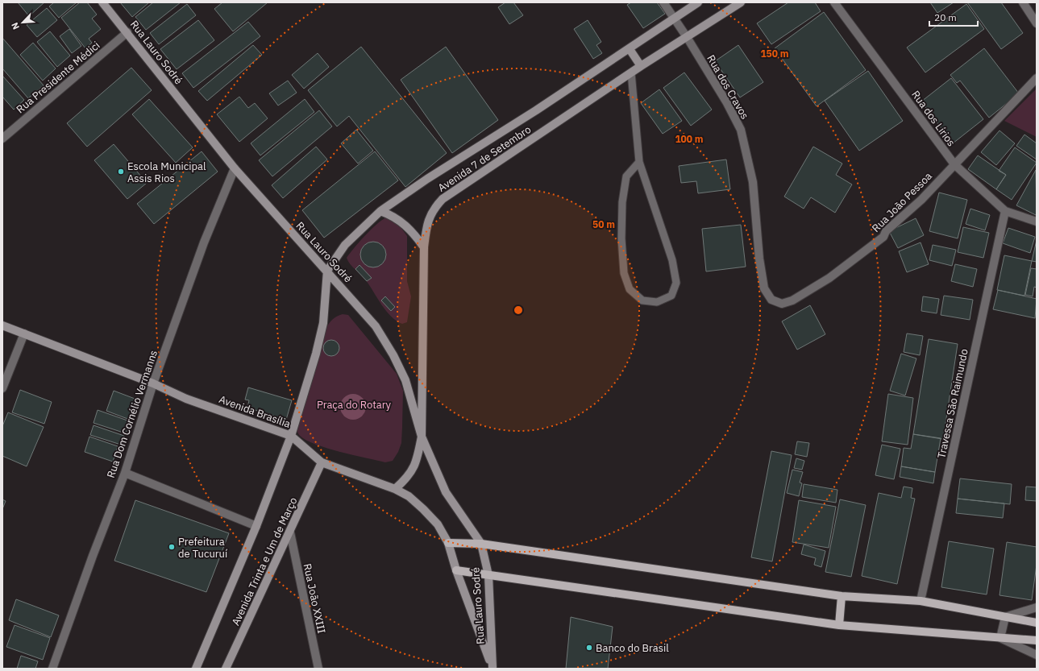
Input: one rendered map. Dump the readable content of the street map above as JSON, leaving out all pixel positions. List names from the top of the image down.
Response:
{
  "streets": {
    "street": [
      "Rua Lauro Sodré",
      "Rua Presidente Médici",
      "Rua dos Cravos",
      "Rua dos Lírios",
      "Avenida 7 de Setembro",
      "Rua João Pessoa",
      "Travessa São Raimundo",
      "Avenida Brasília",
      "Rua Dom Cornélio Vermanns",
      "Avenida Trinta e Um de Março",
      "Rua João XXIII"
    ]
  },
  "crossings": [
    ["Rua Lauro Sodré", "Rua Presidente Médici"],
    ["Rua Lauro Sodré", "Avenida 7 de Setembro"],
    ["Rua Lauro Sodré", "Avenida Brasília"],
    ["Rua Lauro Sodré", "Rua Dom Cornélio Vermanns"],
    ["Rua Lauro Sodré", "Avenida Trinta e Um de Março"],
    ["Rua dos Cravos", "Avenida 7 de Setembro"],
    ["Rua dos Cravos", "Rua João Pessoa"],
    ["Rua dos Lírios", "Rua João Pessoa"],
    ["Rua dos Lírios", "Travessa São Raimundo"],
    ["Avenida Brasília", "Rua Dom Cornélio Vermanns"],
    ["Avenida Brasília", "Avenida Trinta e Um de Março"],
    ["Avenida Trinta e Um de Março", "Rua João XXIII"]
  ],
  "parks": ["Praça do Rotary"],
  "places": ["Escola Municipal Assis Rios", "Prefeitura de Tucuruí", "Banco do Brasil"],
  "scale_bar": "20 m",
  "north": "bottom left",
  "rings": ["150 m", "100 m", "50 m"]
}
